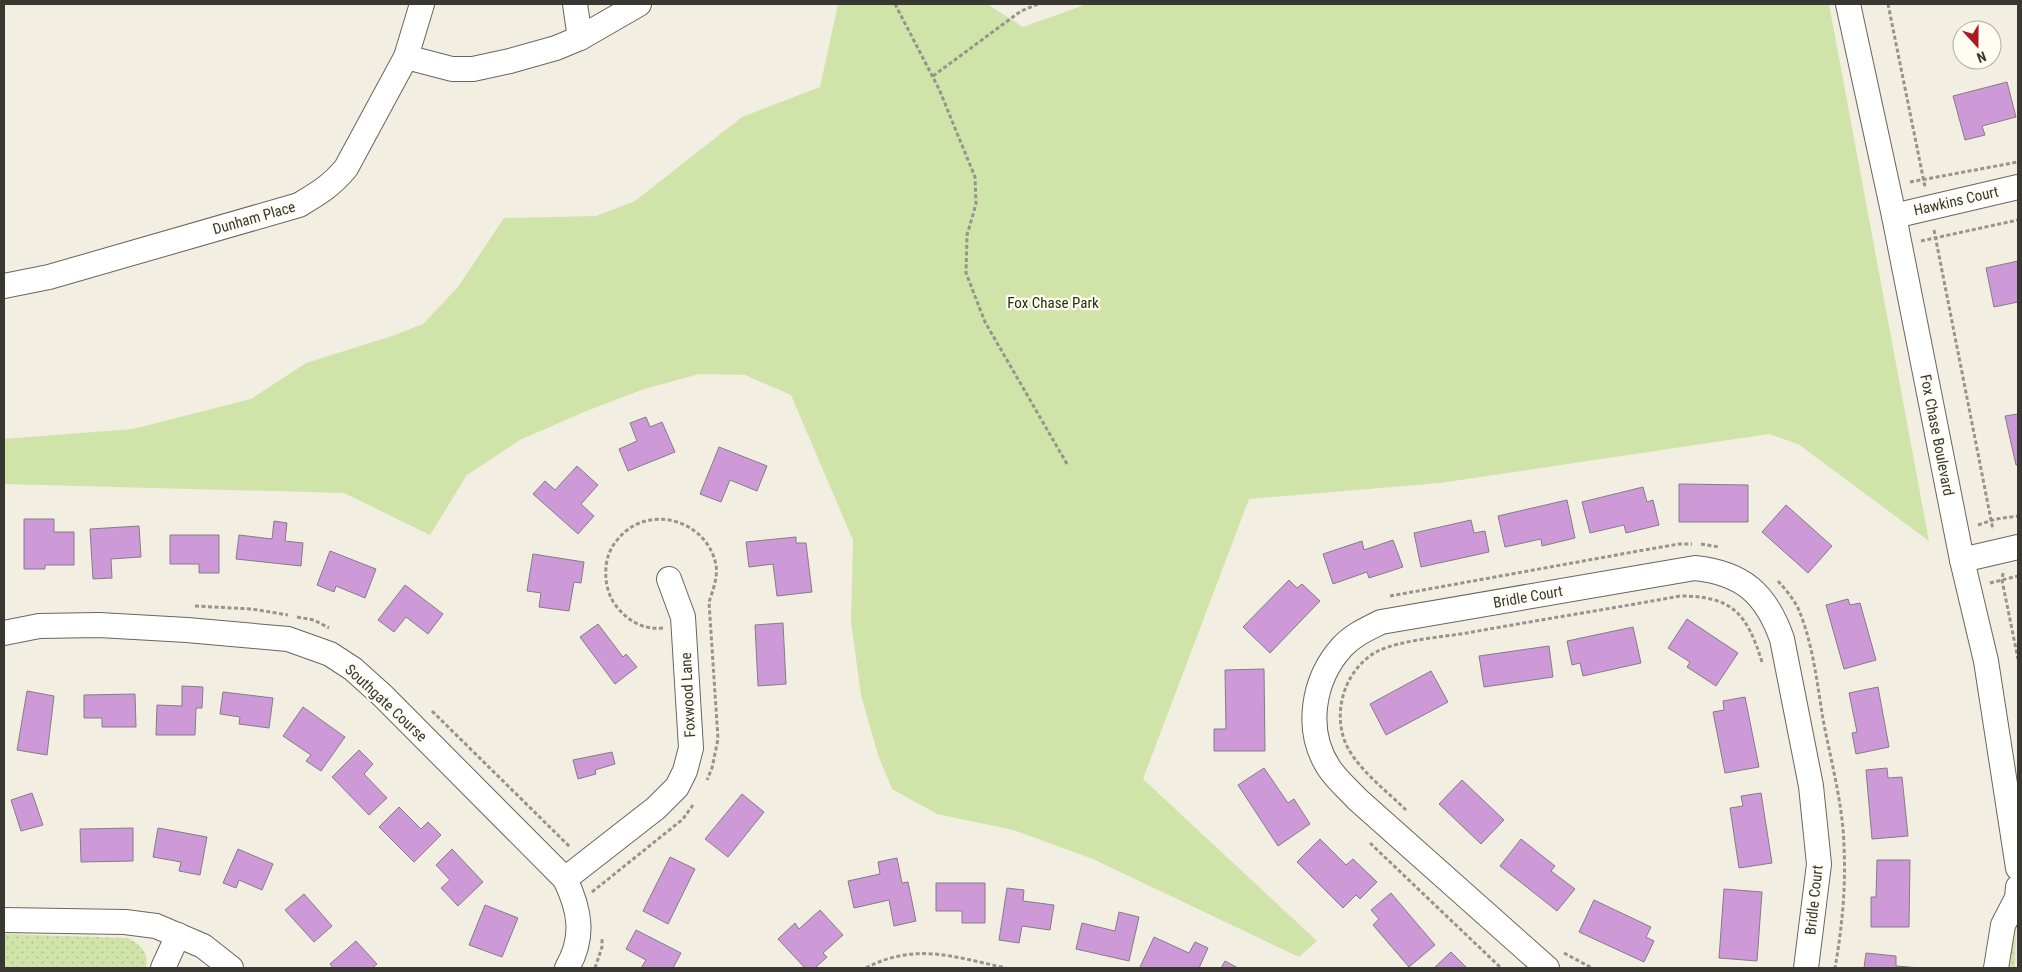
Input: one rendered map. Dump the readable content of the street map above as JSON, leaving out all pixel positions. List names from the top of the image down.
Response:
{
  "streets": {
    "street": [
      "Hawkins Court",
      "Dunham Place",
      "Fox Chase Boulevard",
      "Bridle Court",
      "Foxwood Lane",
      "Southgate Course"
    ]
  },
  "crossings": [
    ["Hawkins Court", "Fox Chase Boulevard"],
    ["Foxwood Lane", "Southgate Course"]
  ],
  "parks": ["Fox Chase Park"],
  "north": "bottom"
}
